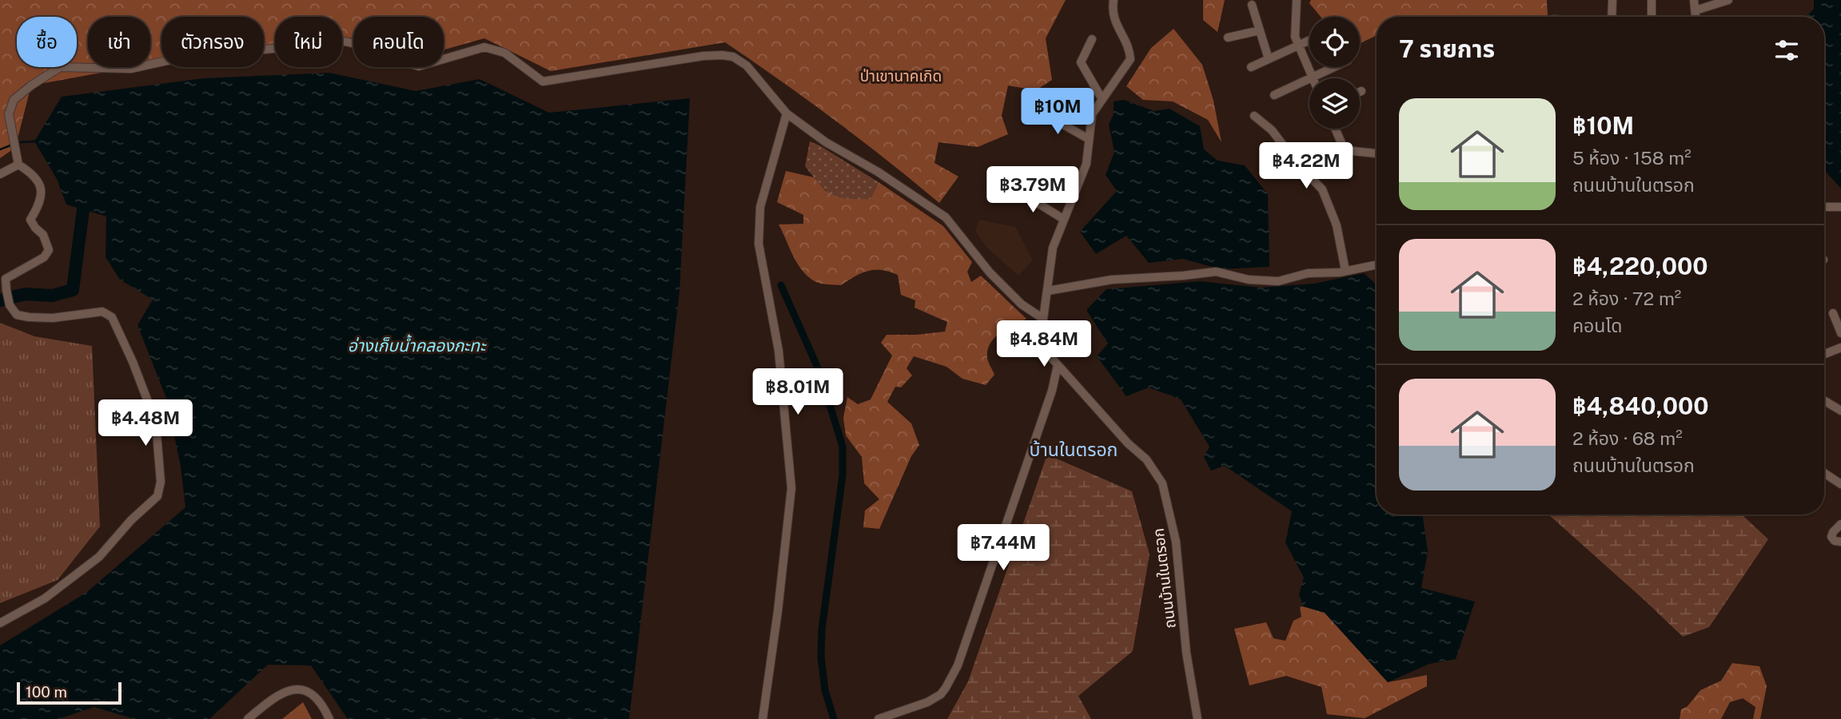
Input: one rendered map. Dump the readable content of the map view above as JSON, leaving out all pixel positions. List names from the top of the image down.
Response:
{
  "streets": {
    "street": ["ถนนบ้านในตรอก"]
  },
  "districts": ["บ้านในตรอก"],
  "water": ["อ่างเก็บน้ำคลองกะทะ"],
  "parks": ["ป่าเขานาคเกิด"],
  "scale_bar": "100 m",
  "page": {
    "chip": [
      "ซื้อ",
      "เช่า",
      "ตัวกรอง",
      "ใหม่",
      "คอนโด"
    ],
    "heading": "7 รายการ",
    "list": [
      {
        "name": "฿10M",
        "note": "5 ห้อง · 158 m² · ถนนบ้านในตรอก"
      },
      {
        "name": "฿4,220,000",
        "note": "2 ห้อง · 72 m² · คอนโด"
      },
      {
        "name": "฿4,840,000",
        "note": "2 ห้อง · 68 m² · ถนนบ้านในตรอก"
      }
    ],
    "price": [
      "฿10M",
      "฿4.22M",
      "฿3.79M",
      "฿4.84M",
      "฿8.01M",
      "฿4.48M",
      "฿7.44M"
    ],
    "scale": "100 m"
  }
}
